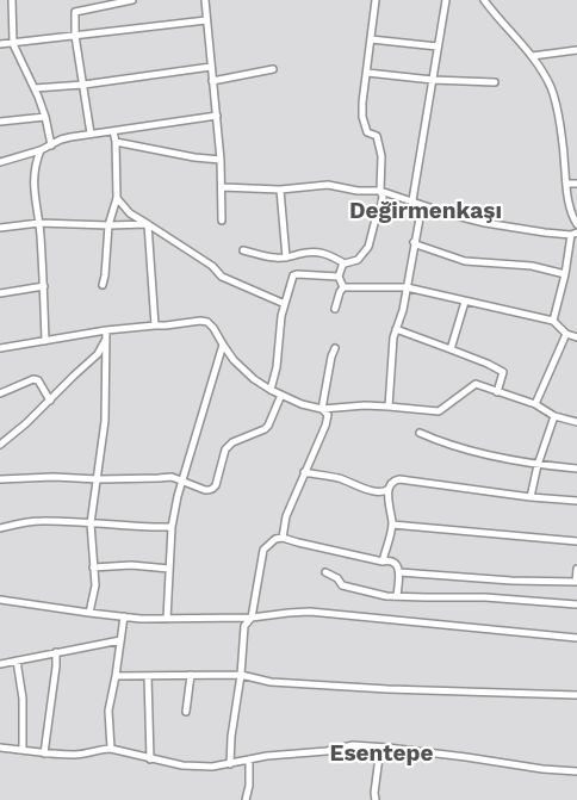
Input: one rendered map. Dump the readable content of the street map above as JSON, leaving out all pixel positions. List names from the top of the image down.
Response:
{
  "districts": ["Değirmenkaşı", "Esentepe"]
}
